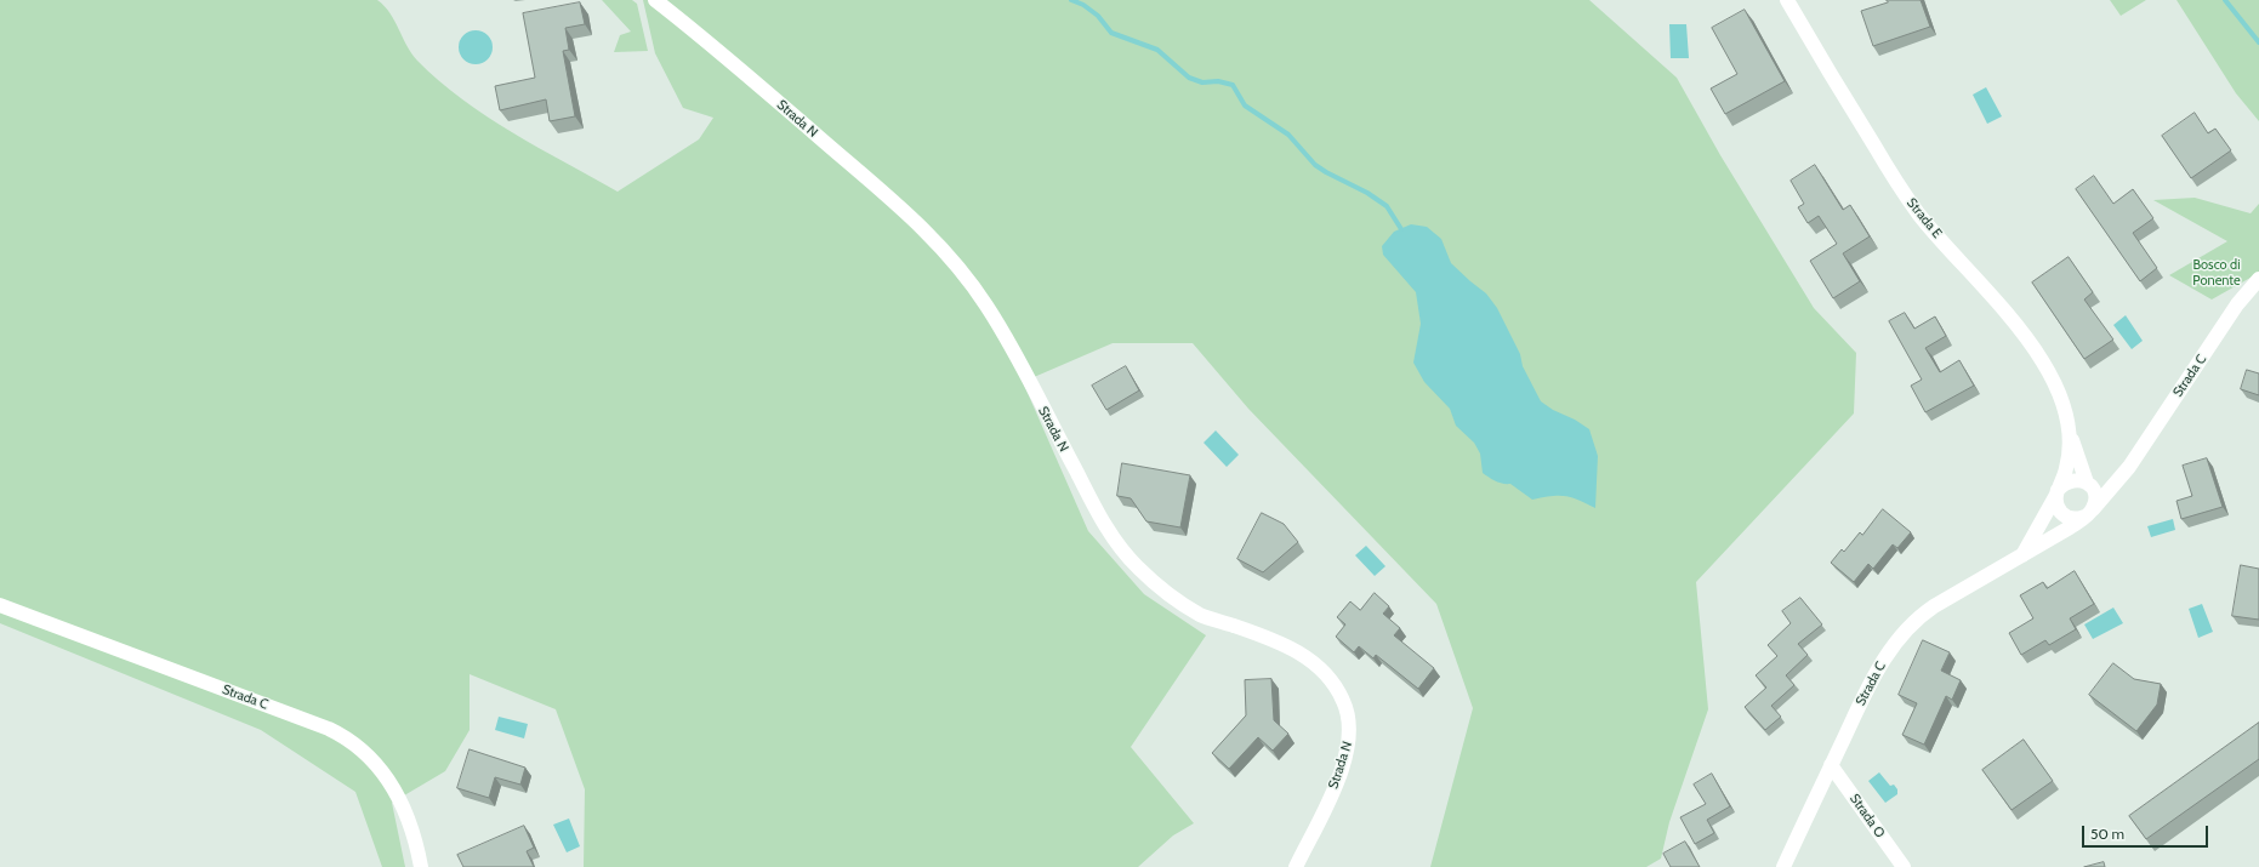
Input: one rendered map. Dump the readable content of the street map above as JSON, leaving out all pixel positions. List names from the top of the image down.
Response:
{
  "streets": {
    "street": [
      "Strada N",
      "Strada E",
      "Strada C",
      "Strada O"
    ]
  },
  "crossings": [
    ["Strada E", "Strada C"],
    ["Strada C", "Strada O"]
  ],
  "parks": ["Bosco di Ponente"],
  "scale_bar": "50 m"
}
